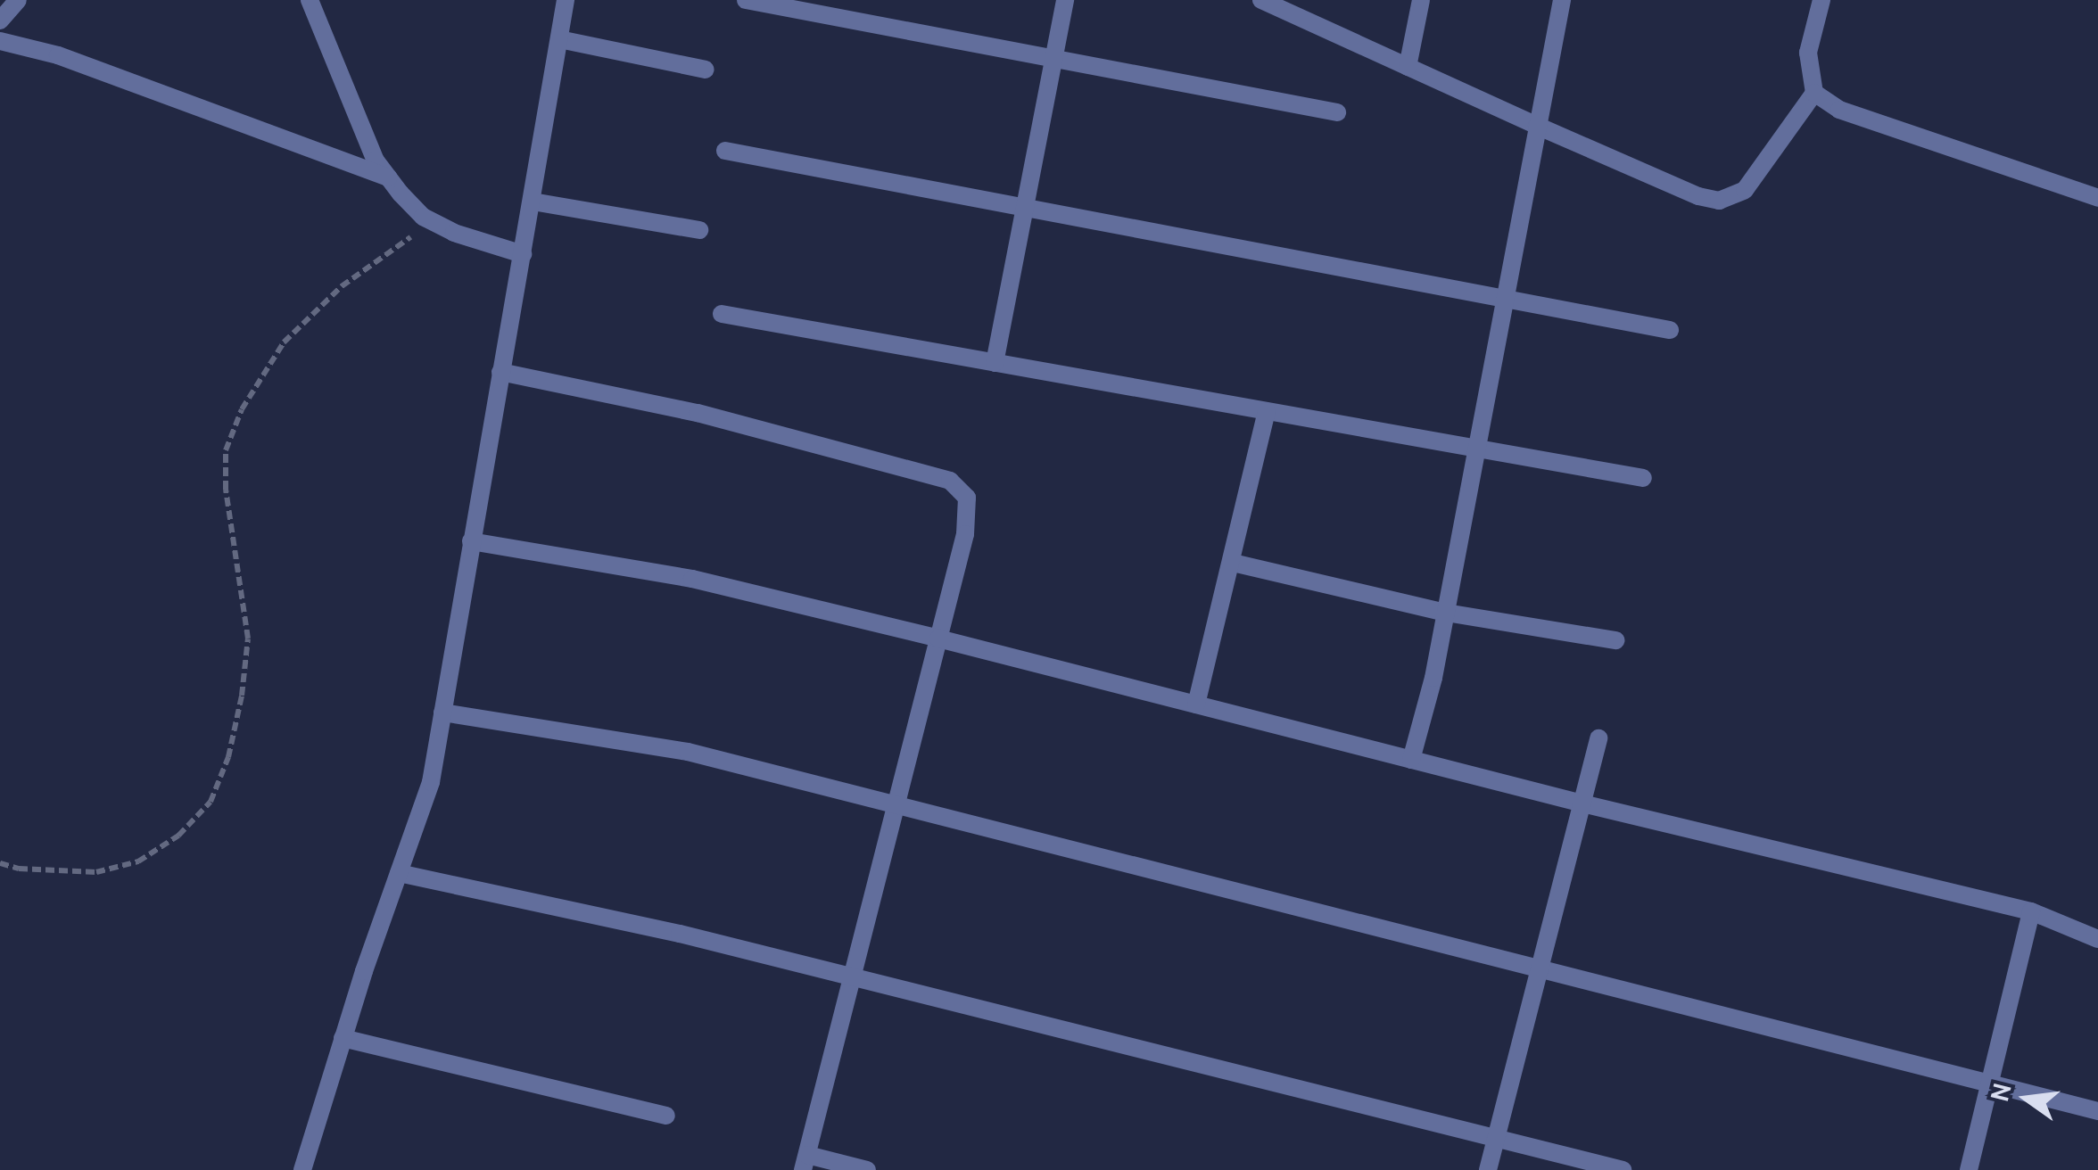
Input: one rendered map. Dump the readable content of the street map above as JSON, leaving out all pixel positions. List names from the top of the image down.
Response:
{
  "north": "left"
}
